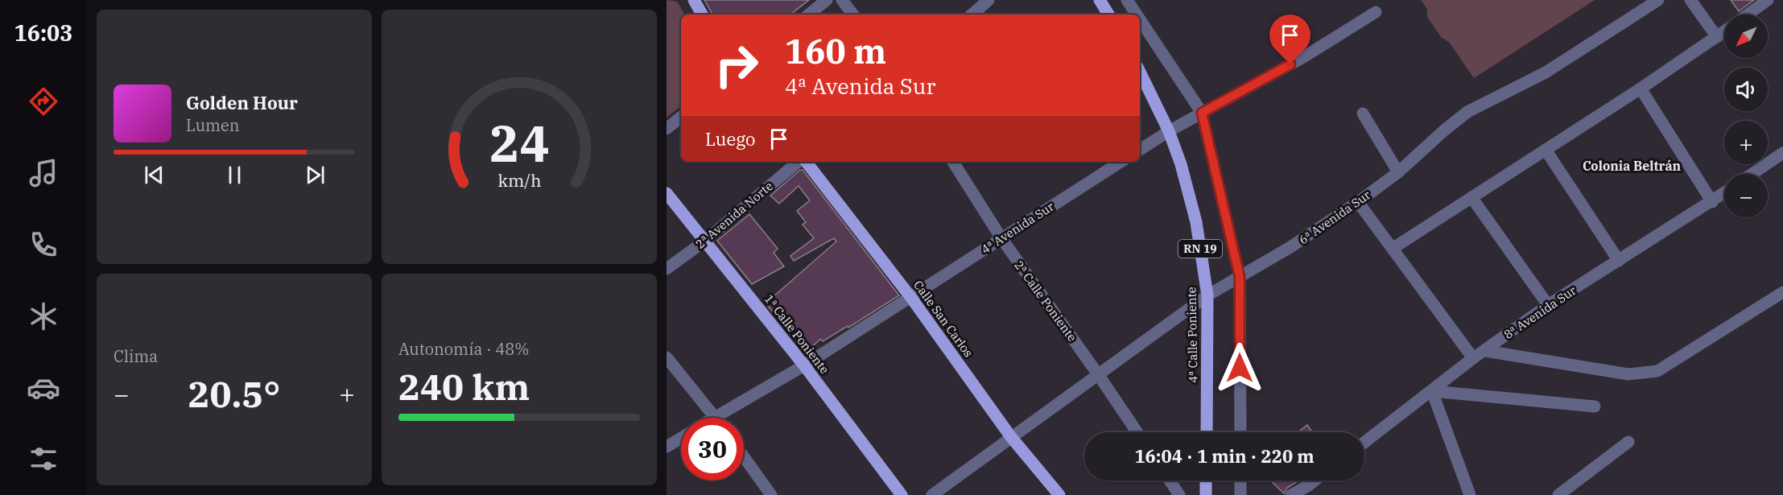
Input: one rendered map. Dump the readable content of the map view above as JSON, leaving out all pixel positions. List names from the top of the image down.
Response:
{
  "streets": {
    "main road": [
      "RN 19",
      "Calle San Carlos",
      "1ª Calle Poniente",
      "4ª Calle Poniente"
    ],
    "street": [
      "2ª Avenida Norte",
      "6ª Avenida Sur",
      "4ª Avenida Sur",
      "2ª Calle Poniente",
      "8ª Avenida Sur"
    ]
  },
  "crossings": [
    ["2ª Avenida Norte", "1ª Calle Poniente"],
    ["6ª Avenida Sur", "2ª Calle Poniente"],
    ["6ª Avenida Sur", "Calle San Carlos"],
    ["6ª Avenida Sur", "4ª Calle Poniente"],
    ["4ª Avenida Sur", "2ª Calle Poniente"],
    ["4ª Avenida Sur", "Calle San Carlos"],
    ["4ª Avenida Sur", "1ª Calle Poniente"]
  ],
  "districts": ["Colonia Beltrán"],
  "north": "bottom left",
  "page": {
    "tabs": "16:03",
    "map_buttons": ["+", "−"],
    "turn": ["160 m", "4ª Avenida Sur"],
    "song": ["Golden Hour", "Lumen"],
    "then": "Luego",
    "tile": [
      "Clima",
      ["Autonomía · 48%", "240 km"]
    ],
    "heat": ["−", "20.5°", "+"],
    "limit": "30",
    "trip": "16:04 · 1 min · 220 m",
    "gauge": ["24", "km/h"]
  }
}
